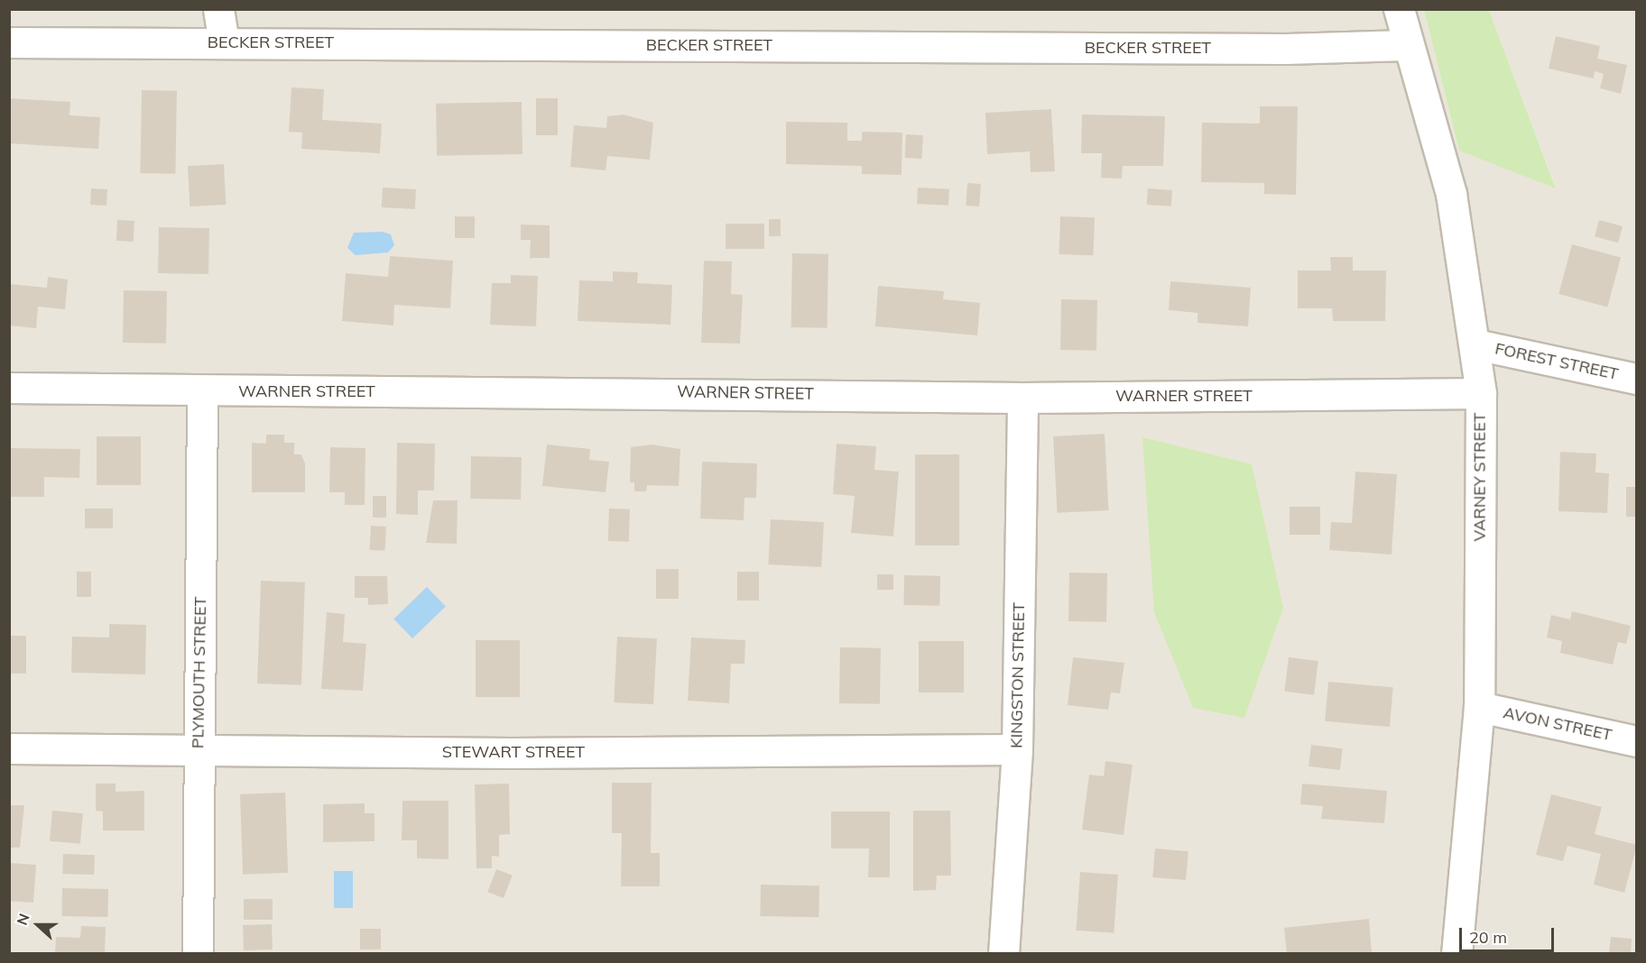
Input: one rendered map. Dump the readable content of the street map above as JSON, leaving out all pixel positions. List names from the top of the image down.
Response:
{
  "streets": {
    "street": [
      "BECKER STREET",
      "FOREST STREET",
      "WARNER STREET",
      "VARNEY STREET",
      "PLYMOUTH STREET",
      "KINGSTON STREET",
      "AVON STREET",
      "STEWART STREET"
    ]
  },
  "crossings": [
    ["BECKER STREET", "VARNEY STREET"],
    ["FOREST STREET", "VARNEY STREET"],
    ["WARNER STREET", "VARNEY STREET"],
    ["WARNER STREET", "PLYMOUTH STREET"],
    ["WARNER STREET", "KINGSTON STREET"],
    ["VARNEY STREET", "AVON STREET"],
    ["PLYMOUTH STREET", "STEWART STREET"],
    ["KINGSTON STREET", "STEWART STREET"]
  ],
  "scale_bar": "20 m",
  "north": "left"
}
